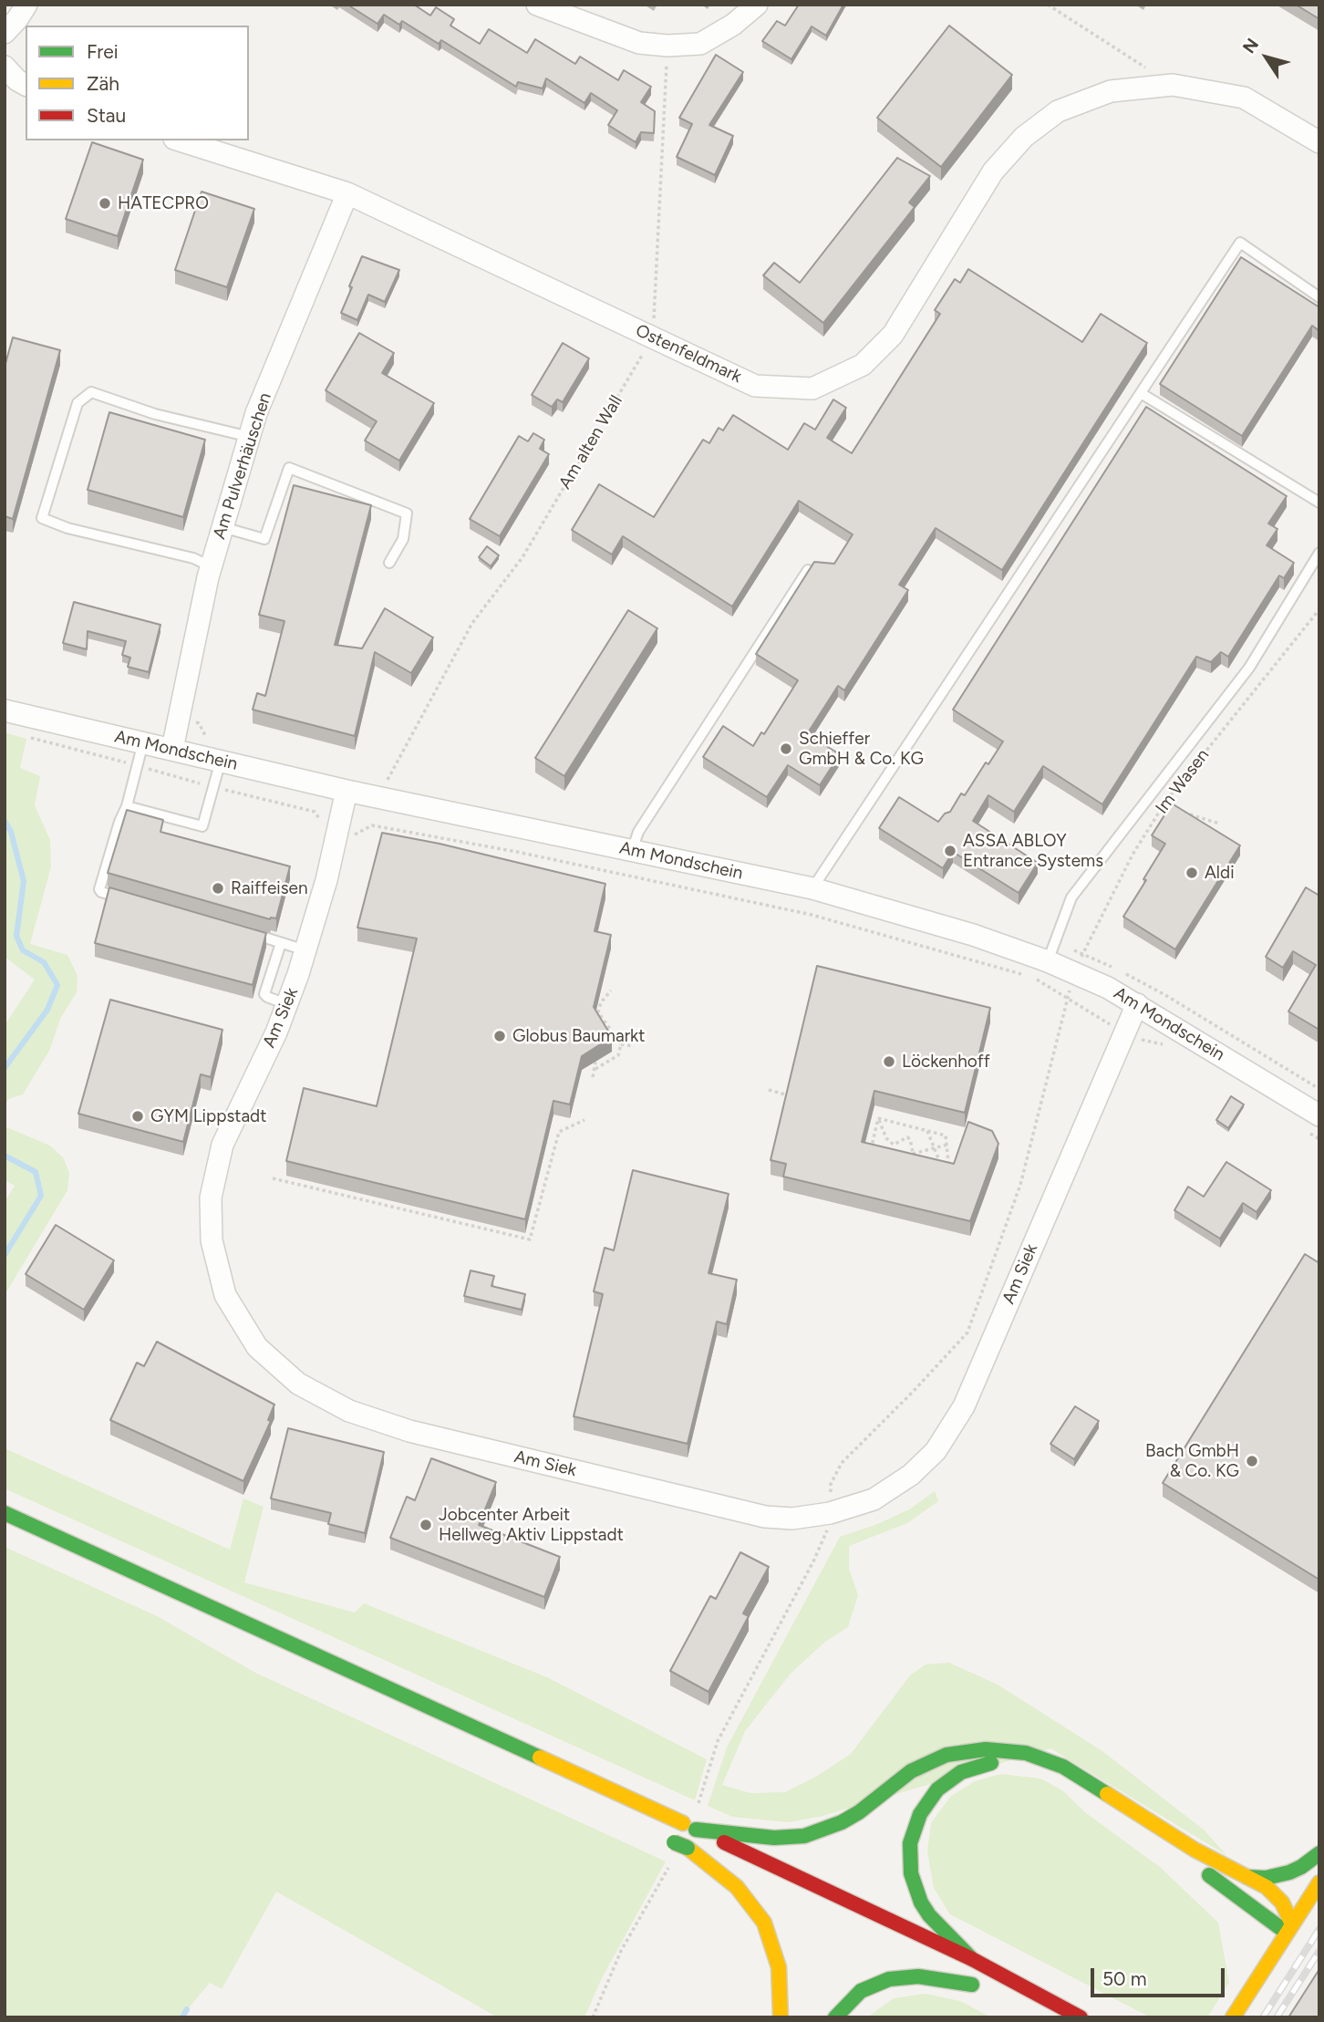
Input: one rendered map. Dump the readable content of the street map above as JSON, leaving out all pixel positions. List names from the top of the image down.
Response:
{
  "streets": {
    "street": [
      "Ostenfeldmark",
      "Am Pulverhäuschen",
      "Am Mondschein",
      "Am Siek"
    ],
    "path": ["Am alten Wall", "Im Wasen"]
  },
  "crossings": [
    ["Ostenfeldmark", "Am alten Wall"],
    ["Ostenfeldmark", "Am Pulverhäuschen"],
    ["Am alten Wall", "Am Mondschein"],
    ["Am Pulverhäuschen", "Am Mondschein"],
    ["Am Mondschein", "Im Wasen"],
    ["Am Mondschein", "Am Siek"]
  ],
  "places": [
    "HATECPRO",
    "Schieffer GmbH & Co. KG",
    "ASSA ABLOY Entrance Systems",
    "Aldi",
    "Raiffeisen",
    "Globus Baumarkt",
    "Löckenhoff",
    "GYM Lippstadt",
    "Bach GmbH & Co. KG",
    "Jobcenter Arbeit Hellweg Aktiv Lippstadt"
  ],
  "legend": ["Frei", "Zäh", "Stau"],
  "scale_bar": "50 m",
  "north": "top left"
}
